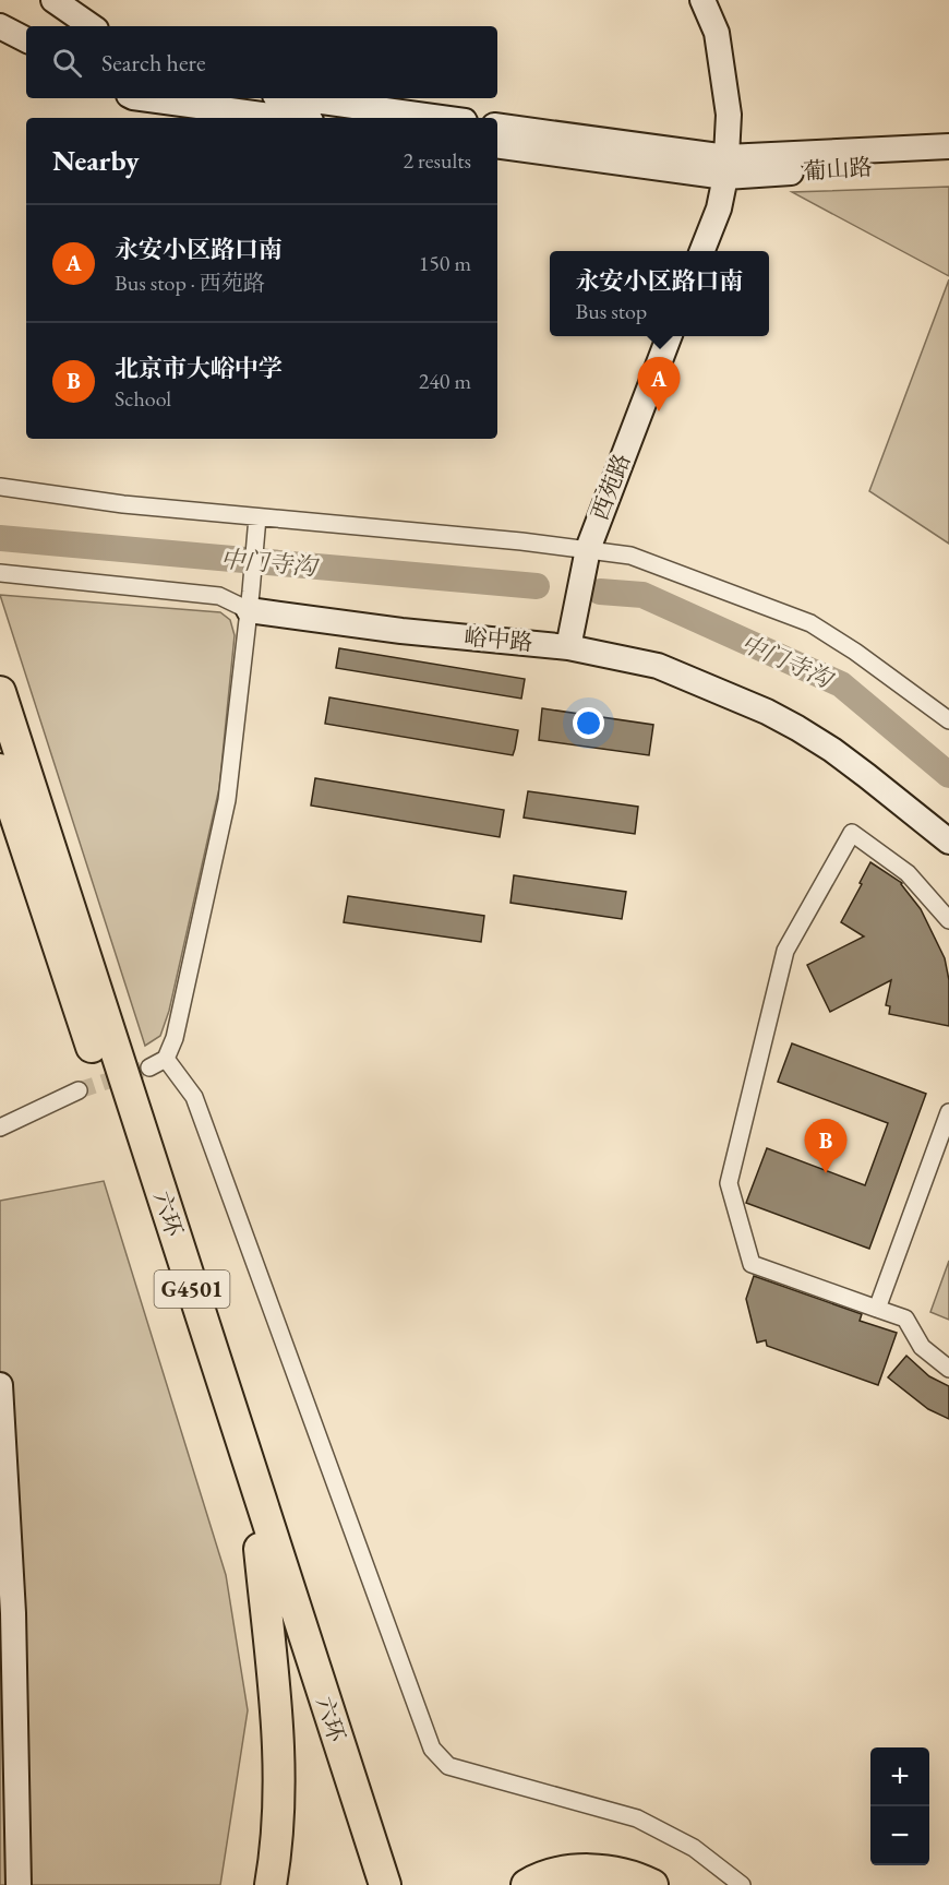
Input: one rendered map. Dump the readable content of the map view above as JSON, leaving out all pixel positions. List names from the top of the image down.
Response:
{
  "streets": {
    "highway": ["六环", "G4501"],
    "main road": ["葡山路", "西苑路", "峪中路"]
  },
  "crossings": [
    ["西苑路", "峪中路"]
  ],
  "water": ["中门寺沟"],
  "page": {
    "search": "Search here",
    "heading": ["Nearby", "2 results"],
    "list": [
      {
        "mark": "A",
        "name": "永安小区路口南",
        "note": "Bus stop · 西苑路",
        "value": "150 m"
      },
      {
        "mark": "B",
        "name": "北京市大峪中学",
        "note": "School",
        "value": "240 m"
      }
    ],
    "popup": ["永安小区路口南", "Bus stop"],
    "pins": ["A", "B"],
    "map_buttons": ["+", "−"]
  }
}
